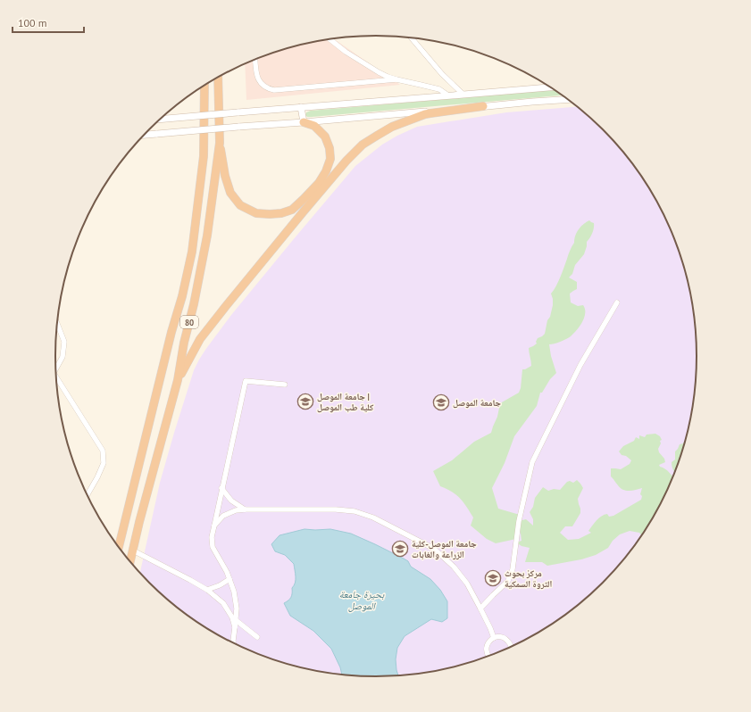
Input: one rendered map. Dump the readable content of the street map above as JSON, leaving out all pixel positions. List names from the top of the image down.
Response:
{
  "streets": {
    "highway": ["80"]
  },
  "water": ["بحيرة جامعة الموصل"],
  "places": {
    "school or university": [
      "جامعة الموصل | كلية طب الموصل",
      "جامعة الموصل",
      "جامعة الموصل-كلية الزراعة والغابات",
      "مركز بحوث الثروة السمكية"
    ]
  },
  "scale_bar": "100 m"
}
